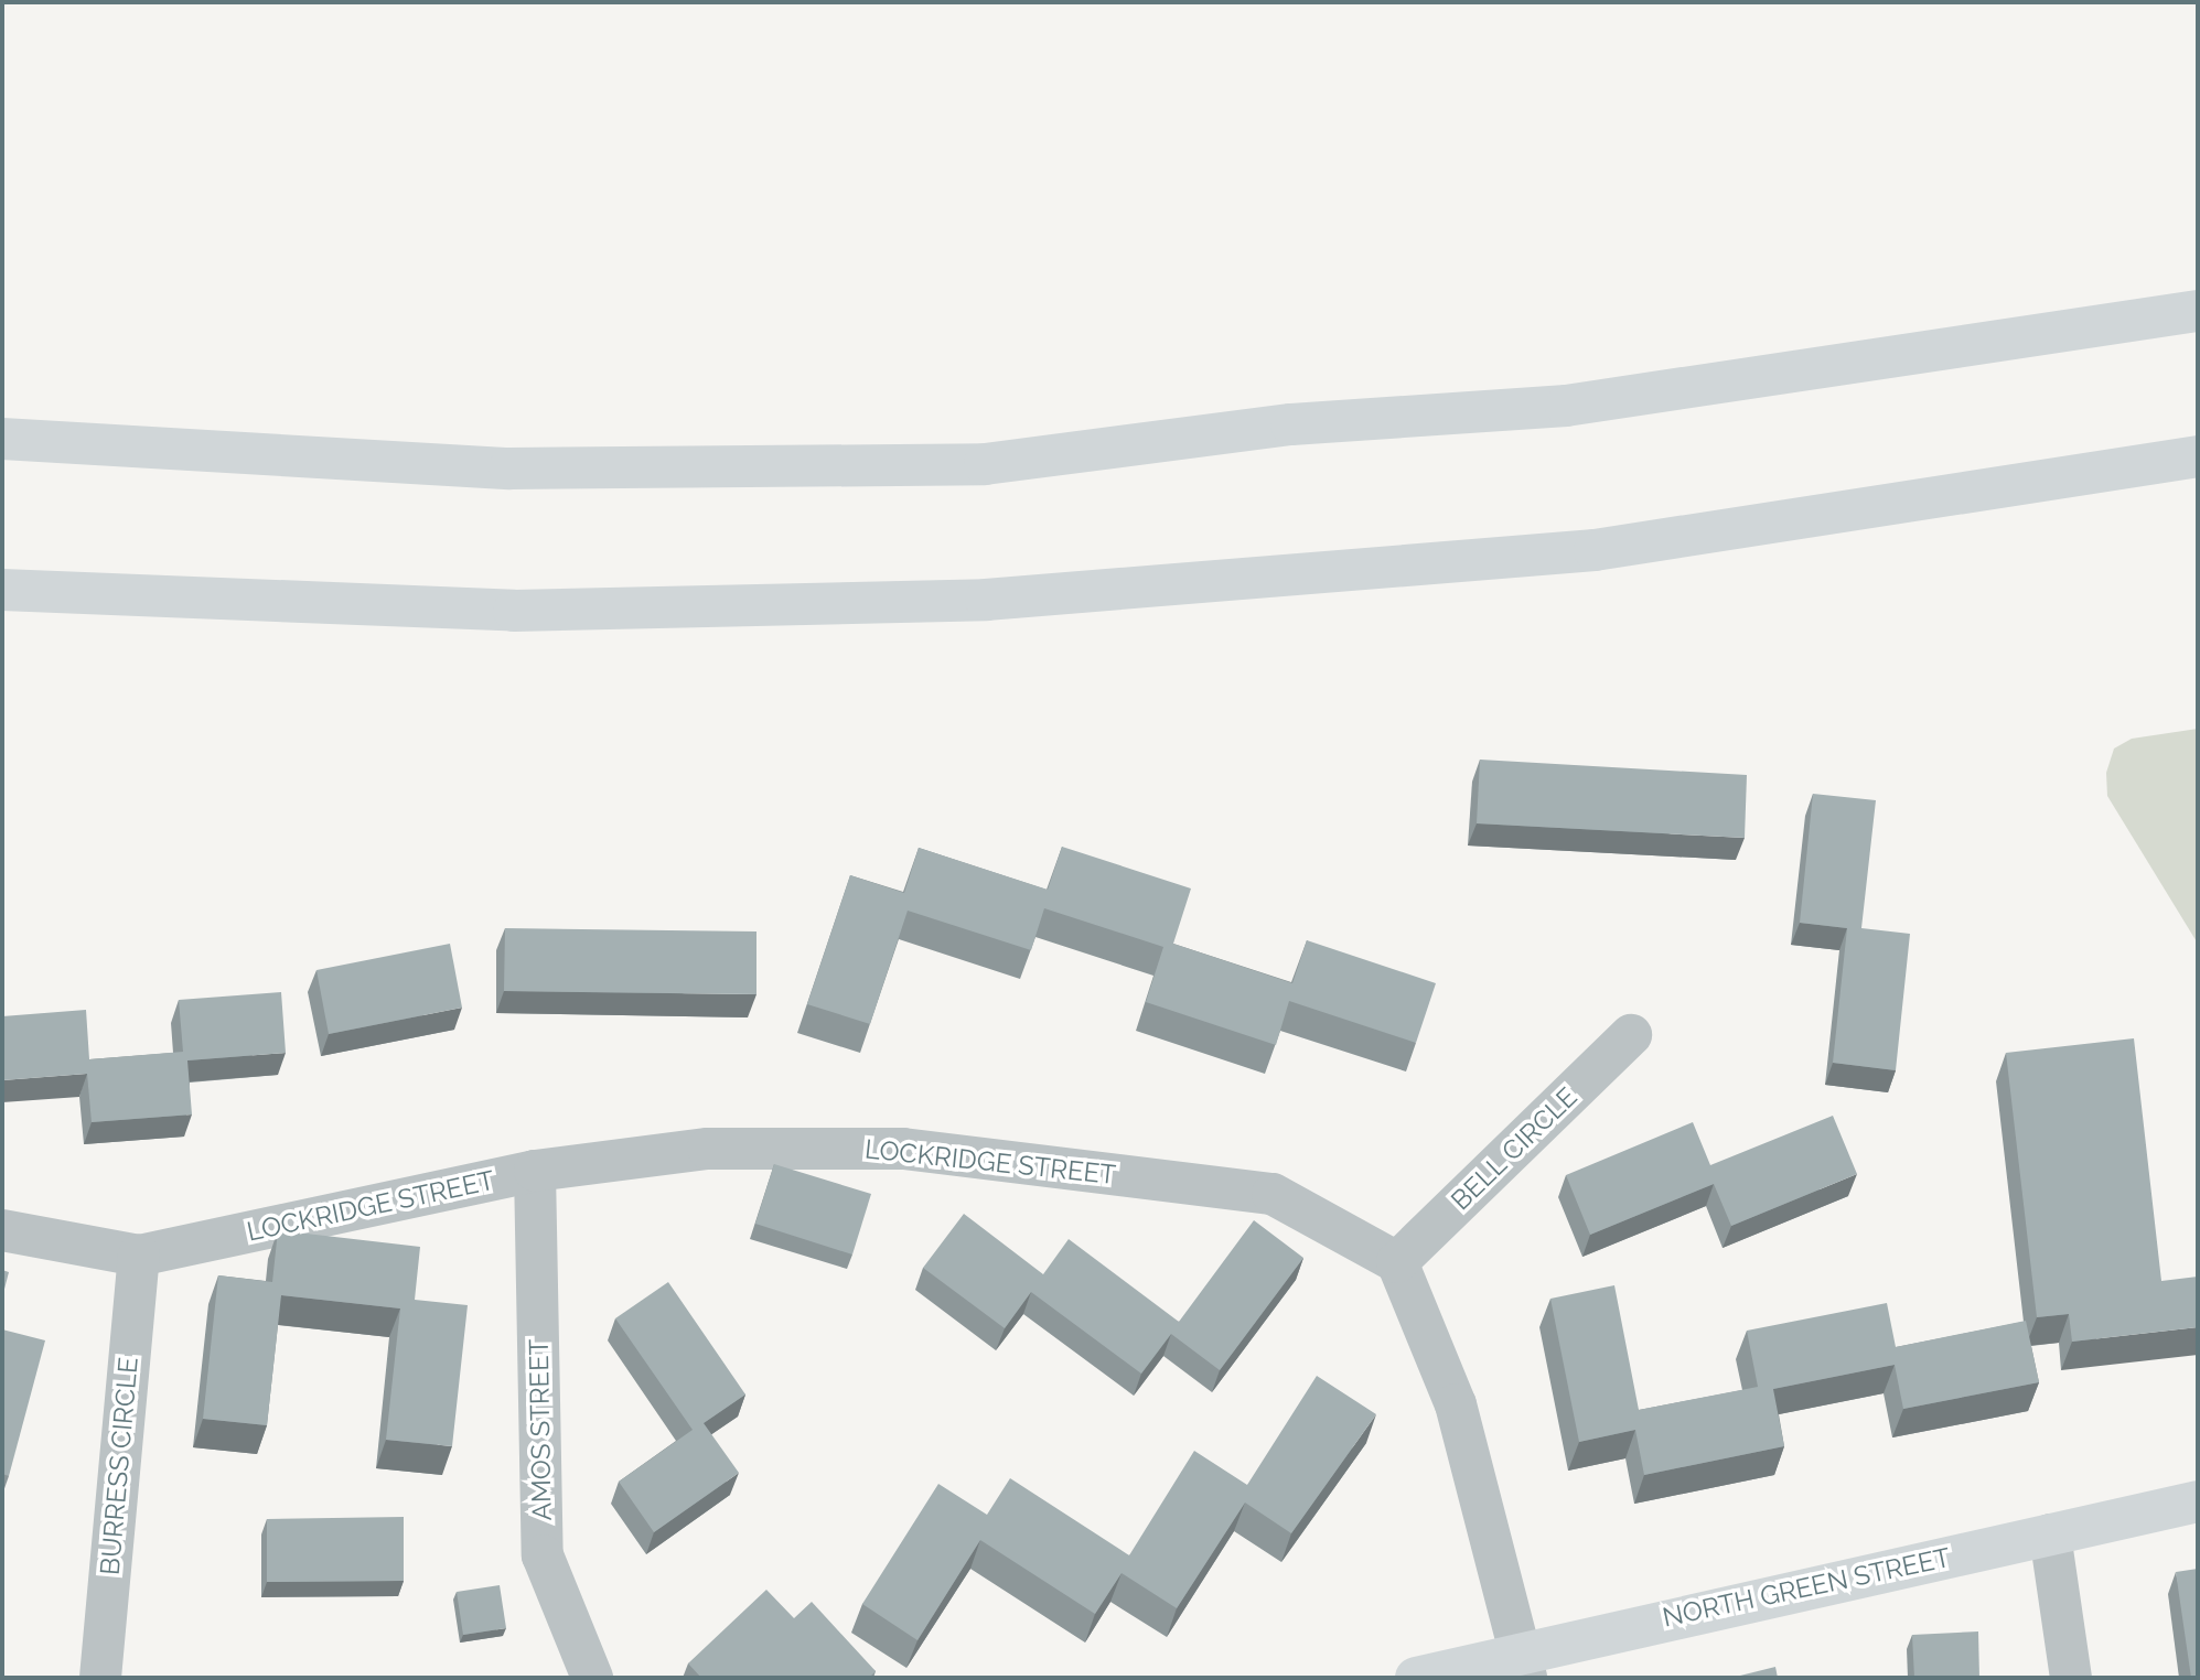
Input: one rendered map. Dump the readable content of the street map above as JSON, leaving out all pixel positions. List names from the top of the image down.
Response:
{
  "streets": {
    "main road": ["NORTH GREEN STREET"],
    "street": [
      "BELL CIRCLE",
      "LOCKRIDGE STREET",
      "AMOS STREET",
      "BURRESS CIRCLE"
    ]
  },
  "crossings": [
    ["BELL CIRCLE", "LOCKRIDGE STREET"],
    ["LOCKRIDGE STREET", "AMOS STREET"],
    ["LOCKRIDGE STREET", "BURRESS CIRCLE"]
  ]
}
